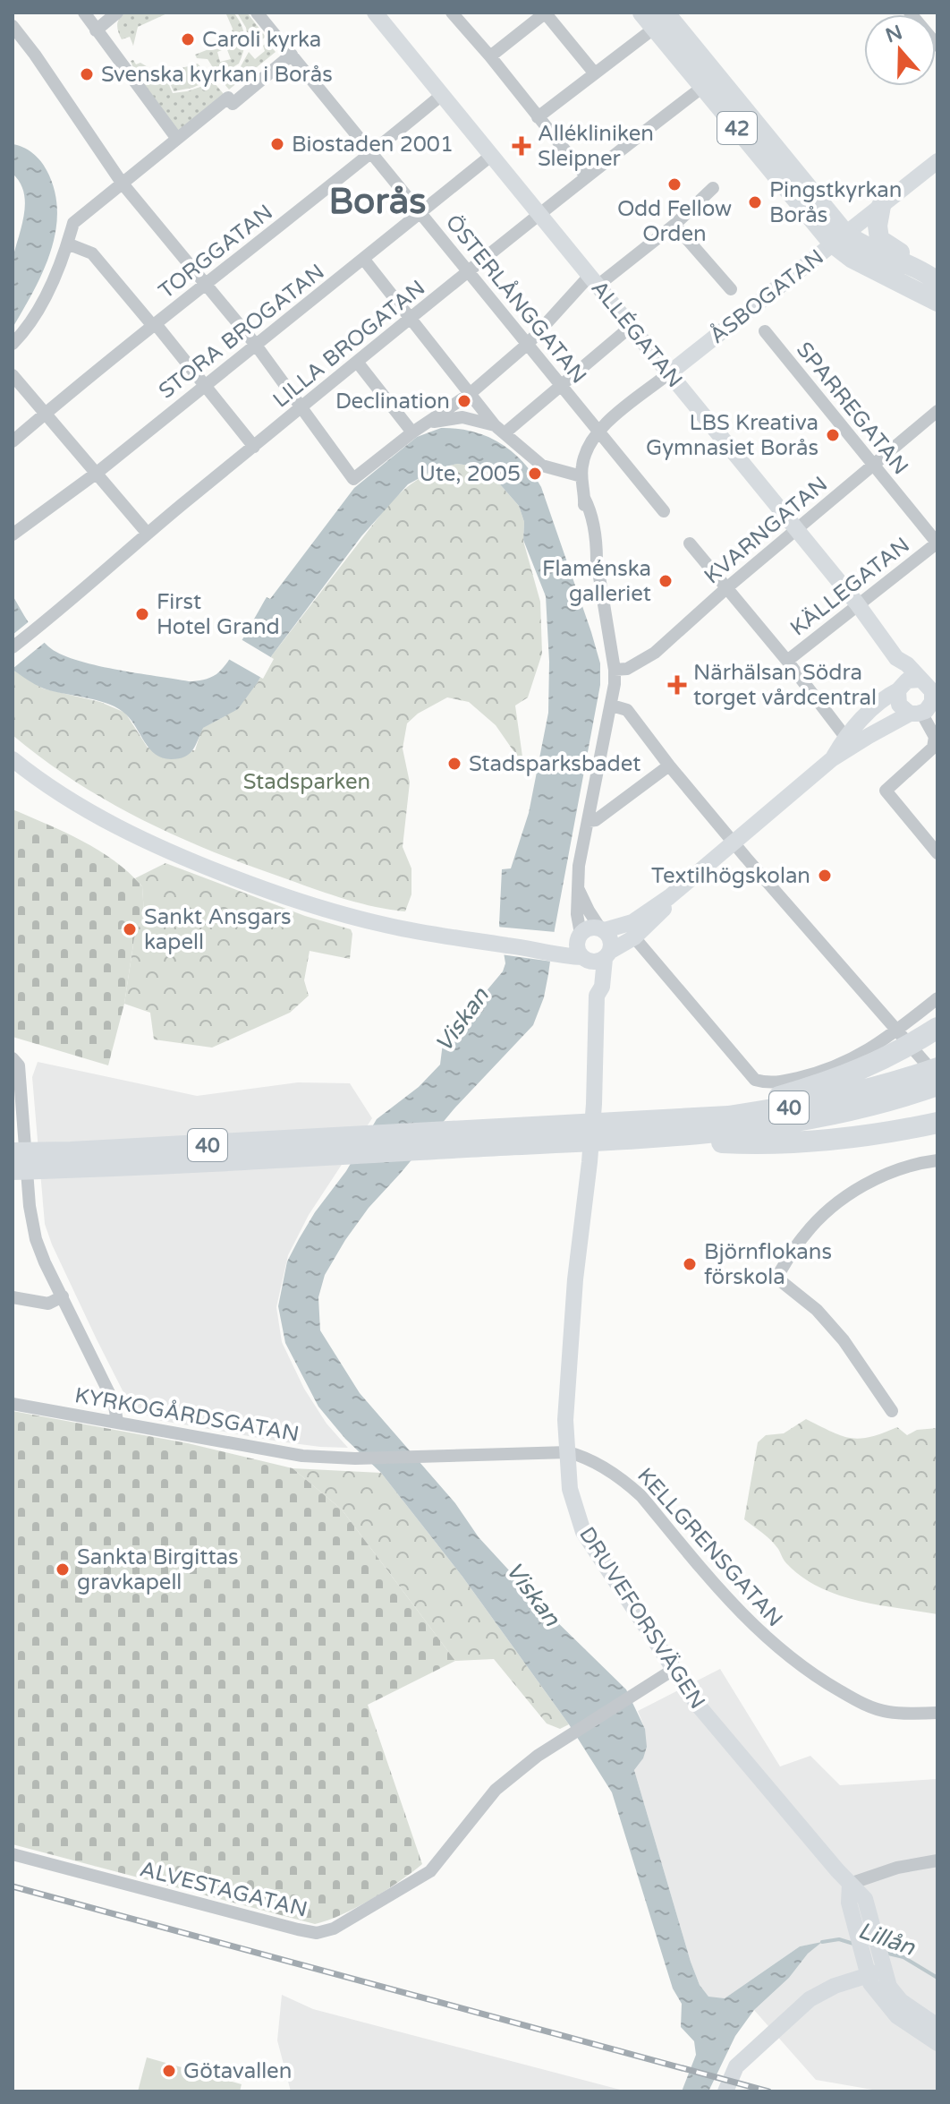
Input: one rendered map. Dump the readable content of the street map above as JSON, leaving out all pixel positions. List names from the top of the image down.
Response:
{
  "streets": {
    "highway": ["40"],
    "main road": ["42"],
    "street": [
      "TORGGATAN",
      "ÅSBOGATAN",
      "ÖSTERLÅNGGATAN",
      "STORA BROGATAN",
      "ALLÉGATAN",
      "LILLA BROGATAN",
      "SPARREGATAN",
      "KVARNGATAN",
      "KÄLLEGATAN",
      "KYRKOGÅRDSGATAN",
      "KELLGRENSGATAN",
      "DRUVEFORSVÄGEN",
      "ALVESTAGATAN"
    ]
  },
  "crossings": [
    ["42", "ÅSBOGATAN"],
    ["42", "LILLA BROGATAN"],
    ["TORGGATAN", "ÖSTERLÅNGGATAN"],
    ["TORGGATAN", "ALLÉGATAN"],
    ["ÅSBOGATAN", "ÖSTERLÅNGGATAN"],
    ["ÅSBOGATAN", "ALLÉGATAN"],
    ["ÖSTERLÅNGGATAN", "STORA BROGATAN"],
    ["ÖSTERLÅNGGATAN", "LILLA BROGATAN"],
    ["STORA BROGATAN", "ALLÉGATAN"],
    ["ALLÉGATAN", "LILLA BROGATAN"],
    ["ALLÉGATAN", "KVARNGATAN"],
    ["ALLÉGATAN", "KÄLLEGATAN"],
    ["SPARREGATAN", "KVARNGATAN"],
    ["SPARREGATAN", "KÄLLEGATAN"],
    ["KYRKOGÅRDSGATAN", "KELLGRENSGATAN"],
    ["KYRKOGÅRDSGATAN", "DRUVEFORSVÄGEN"],
    ["KELLGRENSGATAN", "DRUVEFORSVÄGEN"],
    ["DRUVEFORSVÄGEN", "ALVESTAGATAN"]
  ],
  "districts": ["Borås"],
  "water": ["Viskan", "Lillån"],
  "parks": ["Stadsparken"],
  "places": {
    "other": [
      "Caroli kyrka",
      "Svenska kyrkan i Borås",
      "Biostaden 2001",
      "Odd Fellow Orden",
      "Pingstkyrkan Borås",
      "Declination",
      "LBS Kreativa Gymnasiet Borås",
      "Ute, 2005",
      "Flaménska galleriet",
      "First Hotel Grand",
      "Stadsparksbadet",
      "Textilhögskolan",
      "Sankt Ansgars kapell",
      "Björnflokans förskola",
      "Sankta Birgittas gravkapell",
      "Götavallen"
    ],
    "health": ["Allékliniken Sleipner", "Närhälsan Södra torget vårdcentral"]
  },
  "north": "top"
}
